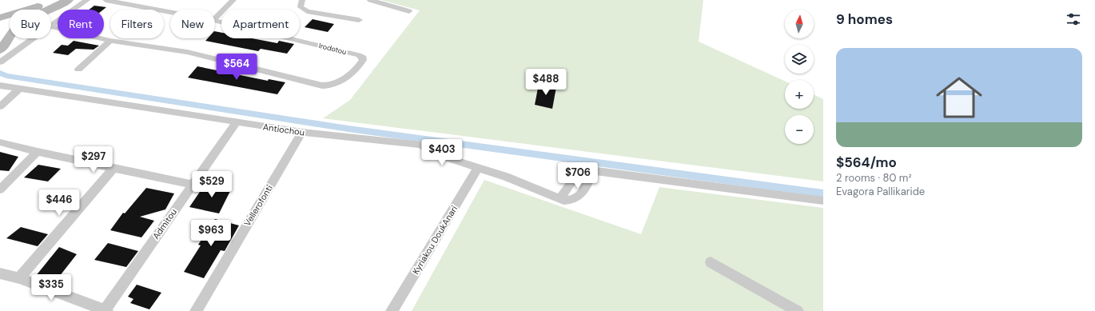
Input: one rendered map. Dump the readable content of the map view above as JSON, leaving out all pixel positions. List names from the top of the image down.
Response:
{
  "streets": {
    "street": [
      "Irodotou",
      "Antiochou",
      "Vellerofonti",
      "Admitou",
      "Kyriakou DoukAnari"
    ]
  },
  "crossings": [
    ["Antiochou", "Vellerofonti"],
    ["Antiochou", "Admitou"],
    ["Antiochou", "Kyriakou DoukAnari"]
  ],
  "north": "top",
  "page": {
    "heading": "9 homes",
    "map_buttons": ["+", "−"],
    "chip": [
      "Buy",
      "Rent",
      "Filters",
      "New",
      "Apartment"
    ],
    "list": [
      {
        "name": "$564/mo",
        "note": "2 rooms · 80 m² · Evagora Pallikaride"
      }
    ],
    "price": [
      "$564",
      "$488",
      "$403",
      "$297",
      "$706",
      "$529",
      "$446",
      "$963",
      "$335"
    ]
  }
}
